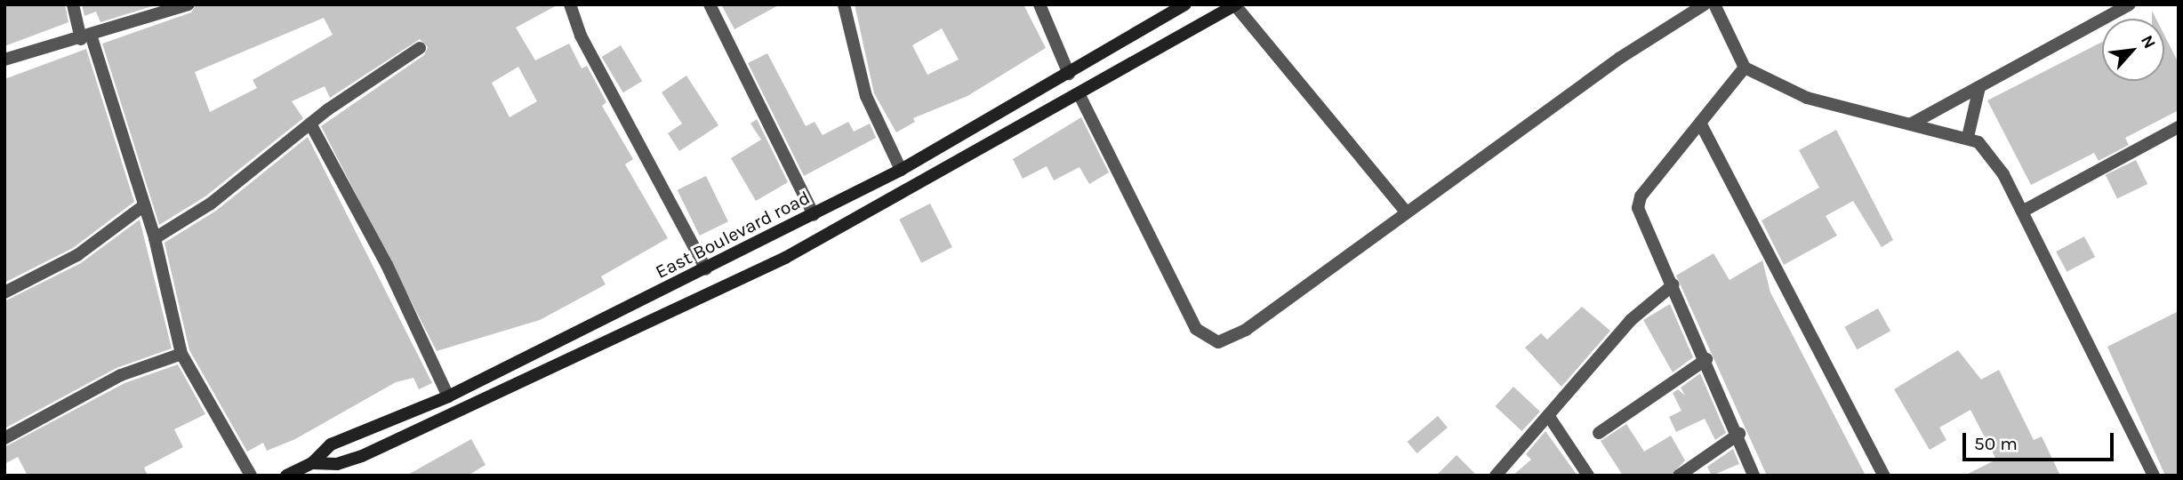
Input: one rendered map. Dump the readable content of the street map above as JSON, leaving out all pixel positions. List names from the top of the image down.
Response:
{
  "streets": {
    "main road": ["East Boulevard road"]
  },
  "scale_bar": "50 m",
  "north": "top right"
}
